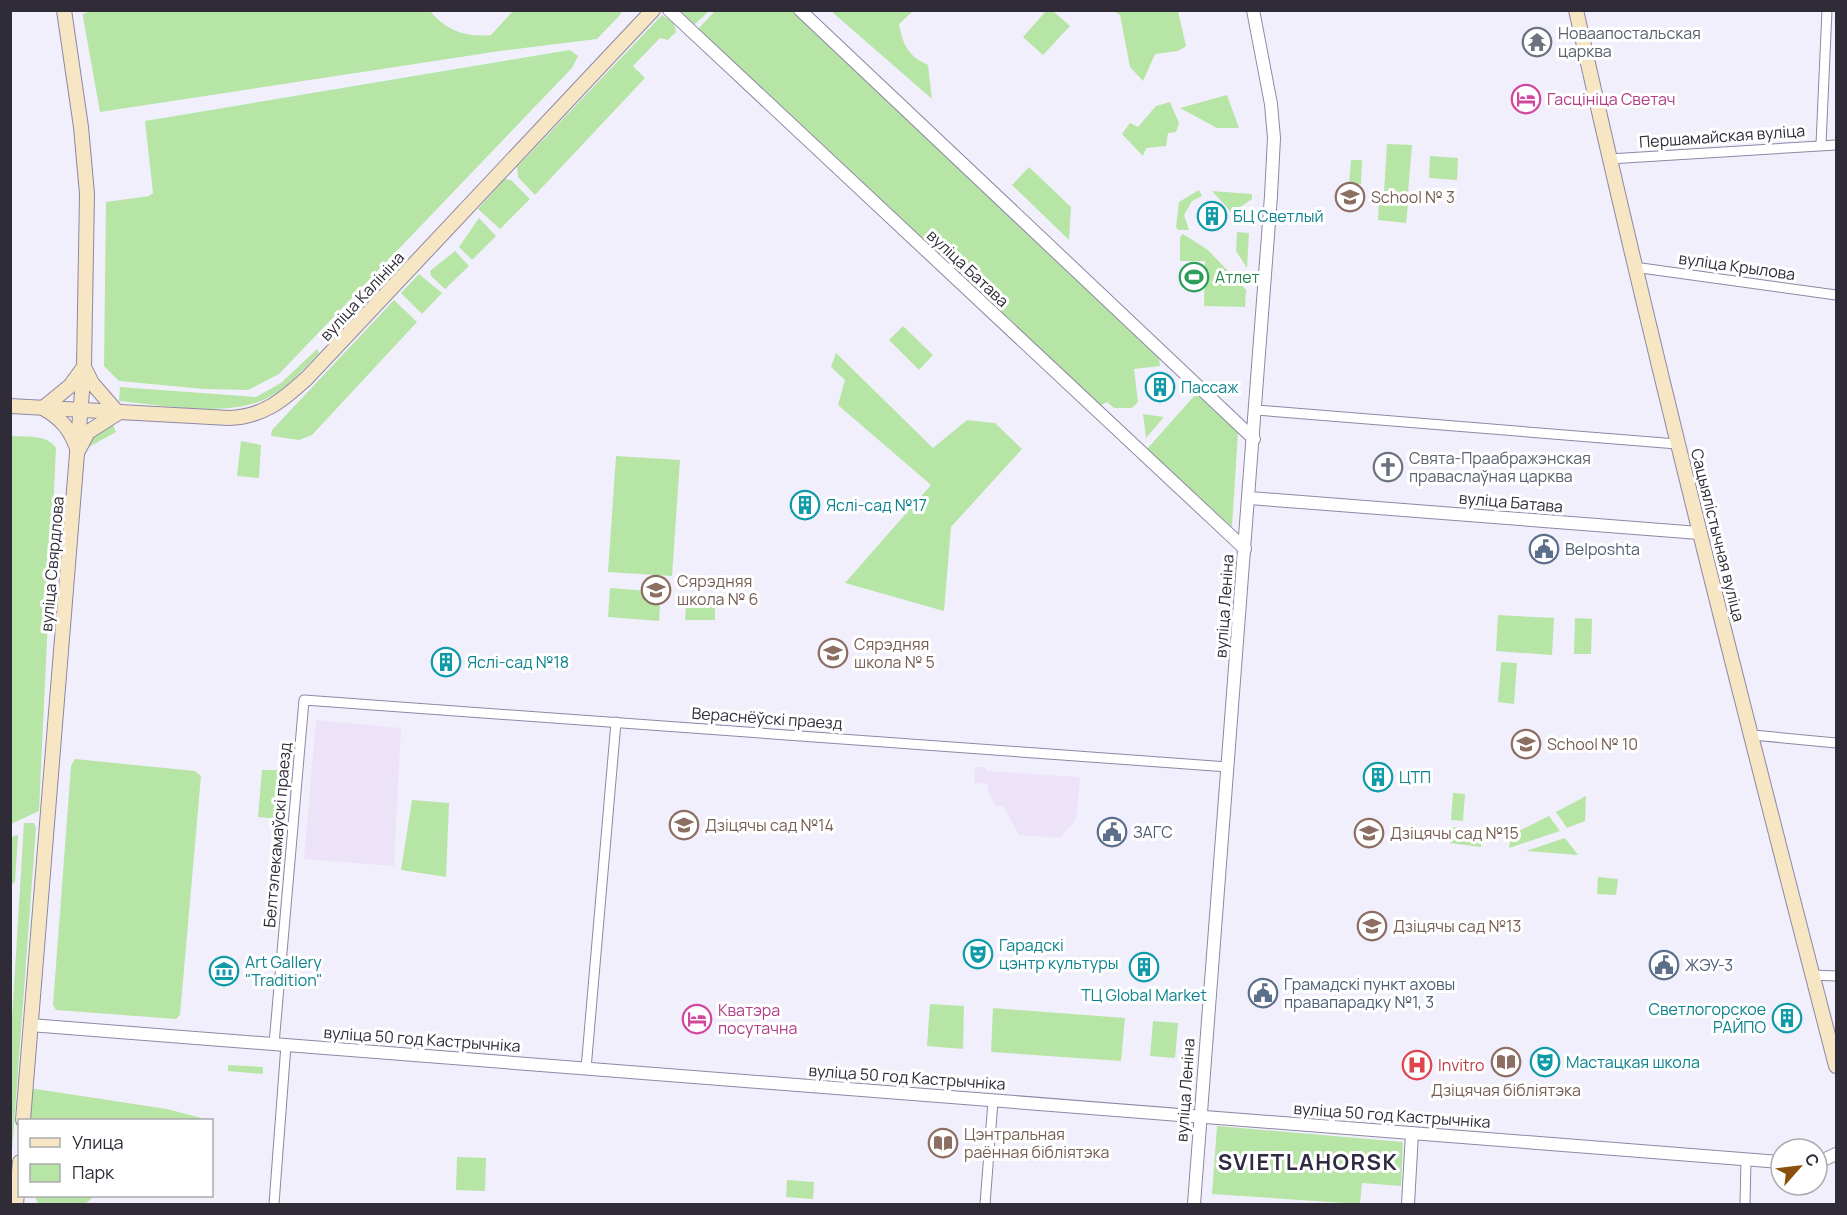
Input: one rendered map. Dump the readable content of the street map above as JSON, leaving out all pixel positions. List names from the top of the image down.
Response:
{
  "streets": {
    "main road": ["вуліца Калініна", "Сацыялістычная вуліца", "вуліца Свярдлова"],
    "street": [
      "Першамайская вуліца",
      "вуліца Крылова",
      "вуліца Батава",
      "вуліца Леніна",
      "Вераснёўскі праезд",
      "Белтэлекамаўскі праезд",
      "вуліца 50 год Кастрычніка"
    ]
  },
  "crossings": [
    ["Першамайская вуліца", "Сацыялістычная вуліца"],
    ["вуліца Крылова", "Сацыялістычная вуліца"],
    ["вуліца Батава", "Сацыялістычная вуліца"],
    ["вуліца Батава", "вуліца Леніна"],
    ["вуліца Калініна", "вуліца Свярдлова"],
    ["вуліца Свярдлова", "вуліца 50 год Кастрычніка"],
    ["вуліца Леніна", "Вераснёўскі праезд"],
    ["вуліца Леніна", "вуліца 50 год Кастрычніка"],
    ["Вераснёўскі праезд", "Белтэлекамаўскі праезд"],
    ["Белтэлекамаўскі праезд", "вуліца 50 год Кастрычніка"]
  ],
  "districts": ["SVIETLAHORSK"],
  "places": {
    "temple": ["Новаапостальская царква"],
    "hotel": ["Гасцініца Светач", "Кватэра посутачна"],
    "school or university": [
      "School № 3",
      "Сярэдняя школа № 6",
      "Сярэдняя школа № 5",
      "School № 10",
      "Дзіцячы сад №14",
      "Дзіцячы сад №15",
      "Дзіцячы сад №13"
    ],
    "building": [
      "БЦ Светлый",
      "Пассаж",
      "Яслі-сад №17",
      "Яслі-сад №18",
      "ЦТП",
      "ТЦ Global Market",
      "Светлогорское РАЙПО"
    ],
    "sports": ["Атлет"],
    "church": ["Свята-Праабражэнская праваслаўная царква"],
    "public building": [
      "Belposhta",
      "ЗАГС",
      "ЖЭУ-3",
      "Грамадскі пункт аховы правапарадку №1, 3"
    ],
    "theatre": ["Гарадскі цэнтр культуры", "Мастацкая школа"],
    "museum": ["Art Gallery \"Tradition\""],
    "library": ["Дзіцячая бібліятэка", "Цэнтральная раённая бібліятэка"],
    "hospital": ["Invitro"]
  },
  "legend": ["Улица", "Парк"],
  "north": "top right"
}
